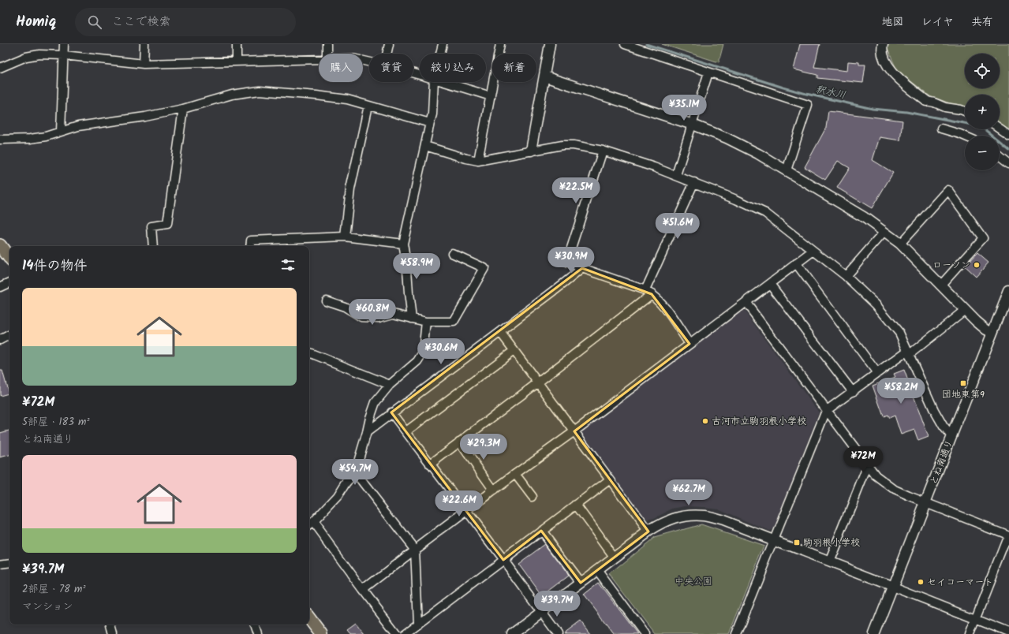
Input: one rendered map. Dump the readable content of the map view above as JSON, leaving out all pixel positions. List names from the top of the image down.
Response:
{
  "streets": {
    "street": ["とね南通り"]
  },
  "water": ["釈水川"],
  "parks": ["中央公園"],
  "places": {
    "other": ["ローソン", "古河市立駒羽根小学校", "セイコーマート"],
    "transit": ["団地東第9", "駒羽根小学校"]
  },
  "page": {
    "header": "Homiq",
    "search": "ここで検索",
    "nav": ["地図", "レイヤ", "共有"],
    "map_buttons": ["+", "−"],
    "chip": [
      "購入",
      "賃貸",
      "絞り込み",
      "新着"
    ],
    "price": [
      "¥35.1M",
      "¥22.5M",
      "¥51.6M",
      "¥30.9M",
      "¥58.9M",
      "¥60.8M",
      "¥30.6M",
      "¥58.2M",
      "¥29.3M",
      "¥72M",
      "¥54.7M",
      "¥62.7M",
      "¥22.6M",
      "¥39.7M"
    ],
    "heading": "14件の物件",
    "list": [
      {
        "name": "¥72M",
        "note": "5部屋 · 183 m² · とね南通り"
      },
      {
        "name": "¥39.7M",
        "note": "2部屋 · 78 m² · マンション"
      }
    ]
  }
}
